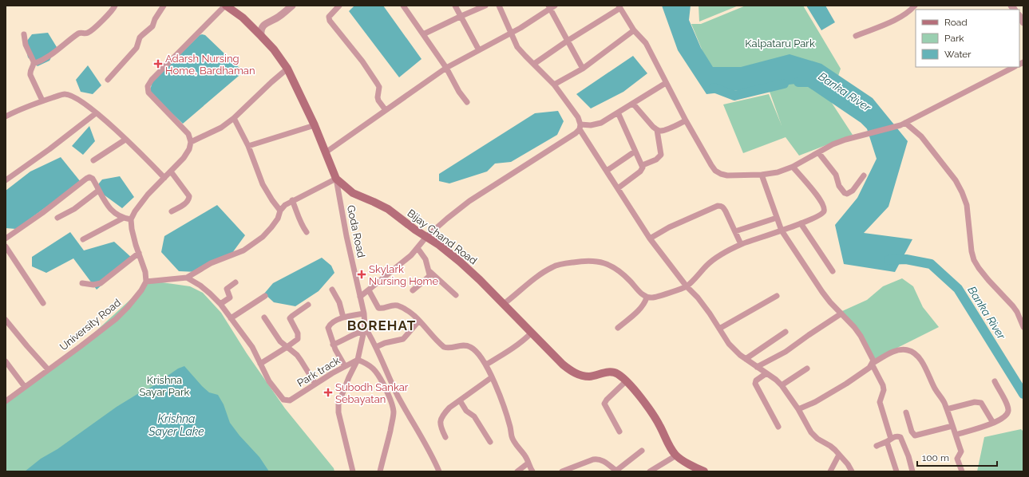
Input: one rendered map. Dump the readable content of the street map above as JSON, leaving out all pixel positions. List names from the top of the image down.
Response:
{
  "streets": {
    "main road": ["Bijay Chand Road"],
    "street": ["Goda Road", "University Road", "Park track"]
  },
  "crossings": [
    ["Goda Road", "Bijay Chand Road"],
    ["Goda Road", "Park track"]
  ],
  "districts": ["BOREHAT"],
  "water": ["Banka River", "Krishna Sayer Lake"],
  "parks": ["Kalpataru Park", "Krishna Sayar Park"],
  "places": {
    "health": ["Adarsh Nursing Home, Bardhaman", "Skylark Nursing Home", "Subodh Sankar Sebayatan"]
  },
  "legend": ["Road", "Park", "Water"],
  "scale_bar": "100 m"
}
